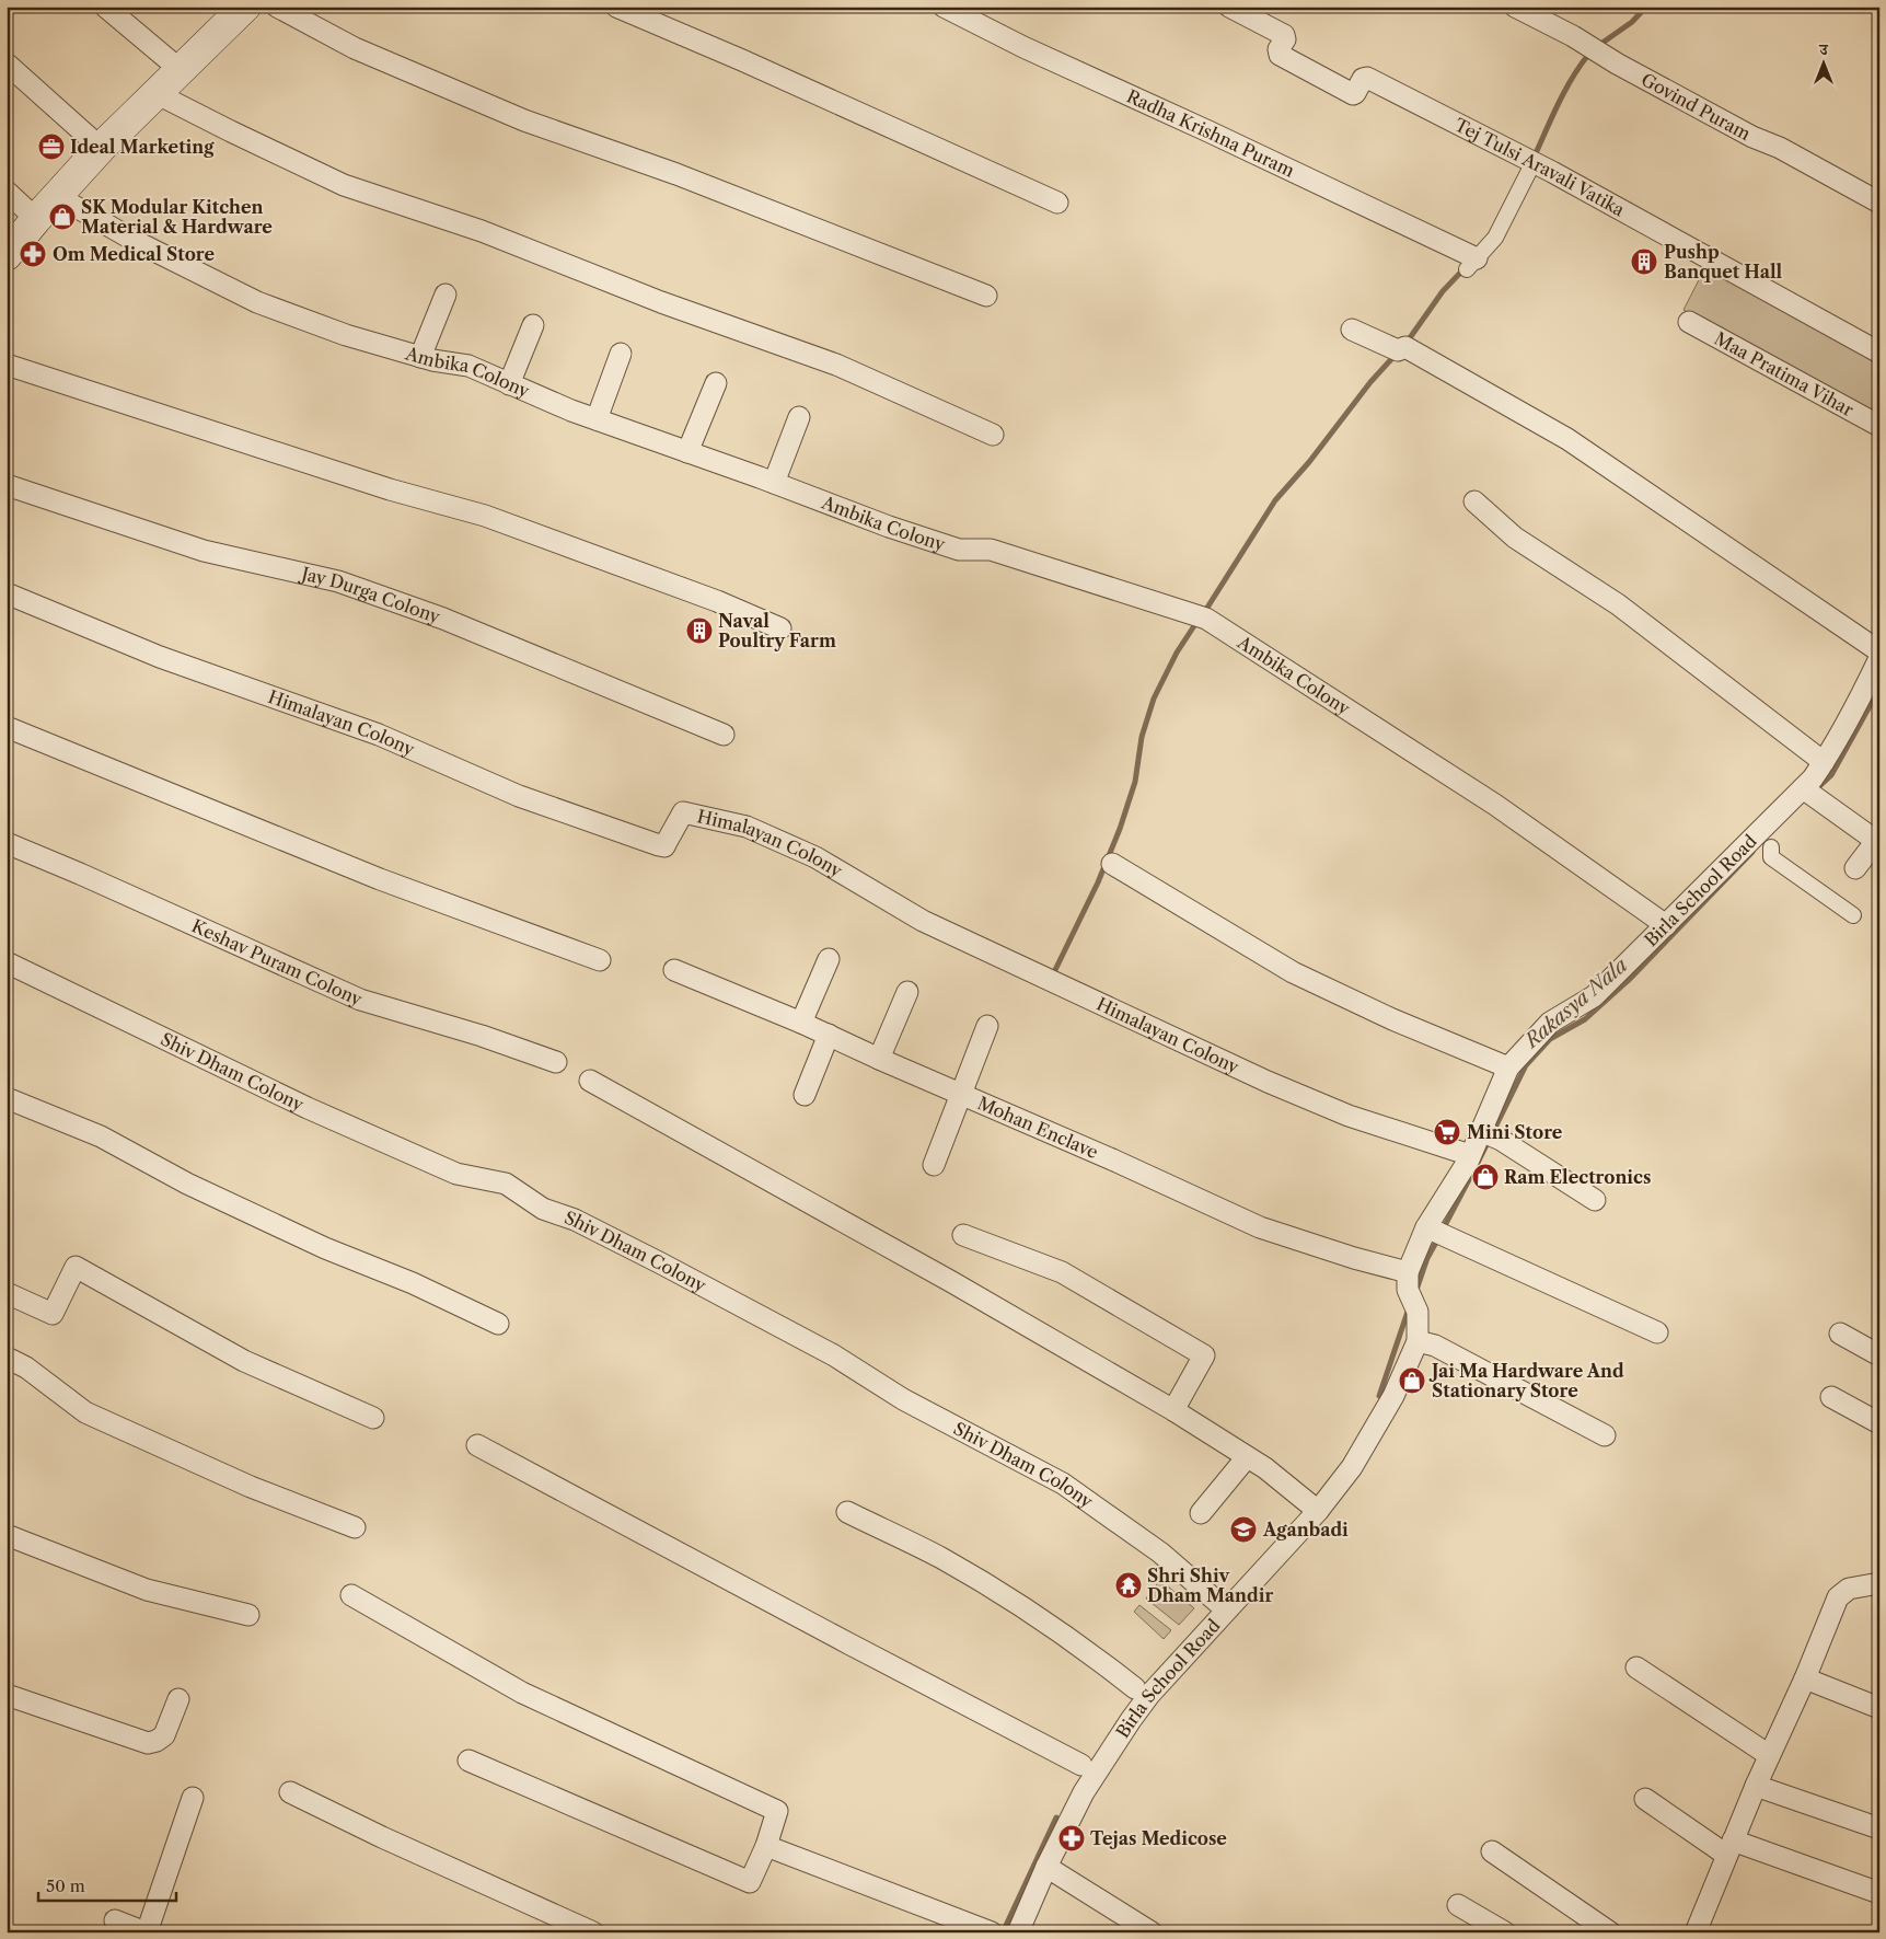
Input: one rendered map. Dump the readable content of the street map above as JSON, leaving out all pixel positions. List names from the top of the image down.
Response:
{
  "streets": {
    "street": [
      "Govind Puram",
      "Radha Krishna Puram",
      "Tej Tulsi Aravali Vatika",
      "Ambika Colony",
      "Maa Pratima Vihar",
      "Jay Durga Colony",
      "Himalayan Colony",
      "Birla School Road",
      "Keshav Puram Colony",
      "Shiv Dham Colony",
      "Mohan Enclave"
    ]
  },
  "crossings": [
    ["Ambika Colony", "Birla School Road"],
    ["Himalayan Colony", "Birla School Road"],
    ["Birla School Road", "Shiv Dham Colony"],
    ["Birla School Road", "Mohan Enclave"]
  ],
  "water": ["Rakasya Nala"],
  "places": {
    "office": ["Ideal Marketing"],
    "shop": ["SK Modular Kitchen Material & Hardware", "Ram Electronics", "Jai Ma Hardware And Stationary Store"],
    "pharmacy": ["Om Medical Store", "Tejas Medicose"],
    "building": ["Pushp Banquet Hall", "Naval Poultry Farm"],
    "supermarket": ["Mini Store"],
    "school or university": ["Aganbadi"],
    "temple": ["Shri Shiv Dham Mandir"]
  },
  "scale_bar": "50 m",
  "north": "top"
}
